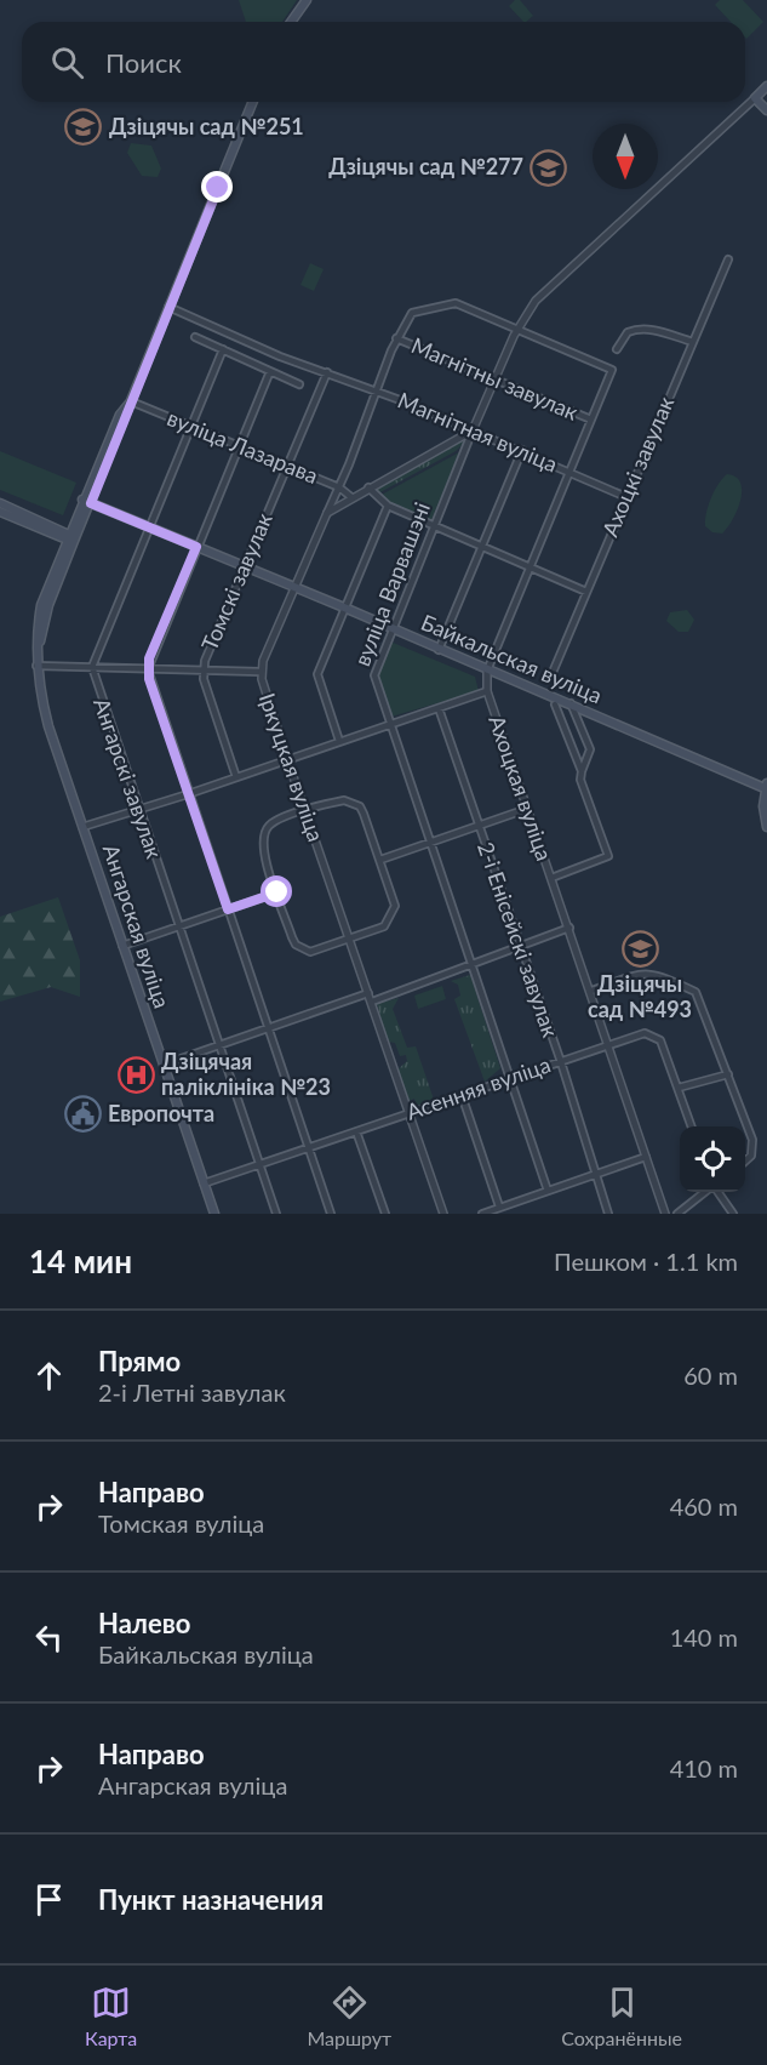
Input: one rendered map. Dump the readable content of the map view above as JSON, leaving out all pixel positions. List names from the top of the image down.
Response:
{
  "streets": {
    "main road": ["вуліца Варвашэні", "Байкальская вуліца", "Ангарская вуліца"],
    "street": [
      "Магнітны завулак",
      "Магнітная вуліца",
      "вуліца Лазарава",
      "Ахоцкі завулак",
      "Томскі завулак",
      "Іркуцкая вуліца",
      "Ангарскі завулак",
      "Ахоцкая вуліца",
      "2-і Енісейскі завулак",
      "Асенняя вуліца"
    ]
  },
  "crossings": [
    ["Магнітны завулак", "вуліца Варвашэні"],
    ["Магнітны завулак", "Іркуцкая вуліца"],
    ["Магнітны завулак", "Ахоцкая вуліца"],
    ["Магнітная вуліца", "Ахоцкі завулак"],
    ["Магнітная вуліца", "Томскі завулак"],
    ["Магнітная вуліца", "вуліца Варвашэні"],
    ["Магнітная вуліца", "Іркуцкая вуліца"],
    ["Магнітная вуліца", "Ахоцкая вуліца"],
    ["Магнітная вуліца", "Ангарская вуліца"],
    ["вуліца Лазарава", "Томскі завулак"],
    ["вуліца Лазарава", "Іркуцкая вуліца"],
    ["вуліца Лазарава", "Ангарскі завулак"],
    ["вуліца Лазарава", "Ангарская вуліца"],
    ["Томскі завулак", "Байкальская вуліца"],
    ["вуліца Варвашэні", "Байкальская вуліца"],
    ["вуліца Варвашэні", "Іркуцкая вуліца"],
    ["вуліца Варвашэні", "Ахоцкая вуліца"],
    ["вуліца Варвашэні", "Асенняя вуліца"],
    ["Байкальская вуліца", "Іркуцкая вуліца"],
    ["Байкальская вуліца", "Ангарскі завулак"],
    ["Байкальская вуліца", "Ахоцкая вуліца"],
    ["Байкальская вуліца", "Ангарская вуліца"],
    ["Іркуцкая вуліца", "Ахоцкая вуліца"],
    ["Іркуцкая вуліца", "Асенняя вуліца"],
    ["Ангарскі завулак", "Асенняя вуліца"],
    ["Ахоцкая вуліца", "Асенняя вуліца"],
    ["Ангарская вуліца", "Асенняя вуліца"],
    ["2-і Енісейскі завулак", "Асенняя вуліца"]
  ],
  "places": {
    "school or university": ["Дзіцячы сад №251", "Дзіцячы сад №277", "Дзіцячы сад №493"],
    "hospital": ["Дзіцячая паліклініка №23"],
    "public building": ["Европочта"]
  },
  "north": "bottom",
  "page": {
    "search": "Поиск",
    "heading": ["14 мин", "Пешком · 1.1 km"],
    "list": [
      ["Прямо", "2-і Летні завулак", "60 m"],
      ["Направо", "Томская вуліца", "460 m"],
      ["Налево", "Байкальская вуліца", "140 m"],
      ["Направо", "Ангарская вуліца", "410 m"],
      "Пункт назначения"
    ],
    "nav": ["Карта", "Маршрут", "Сохранённые"]
  }
}
